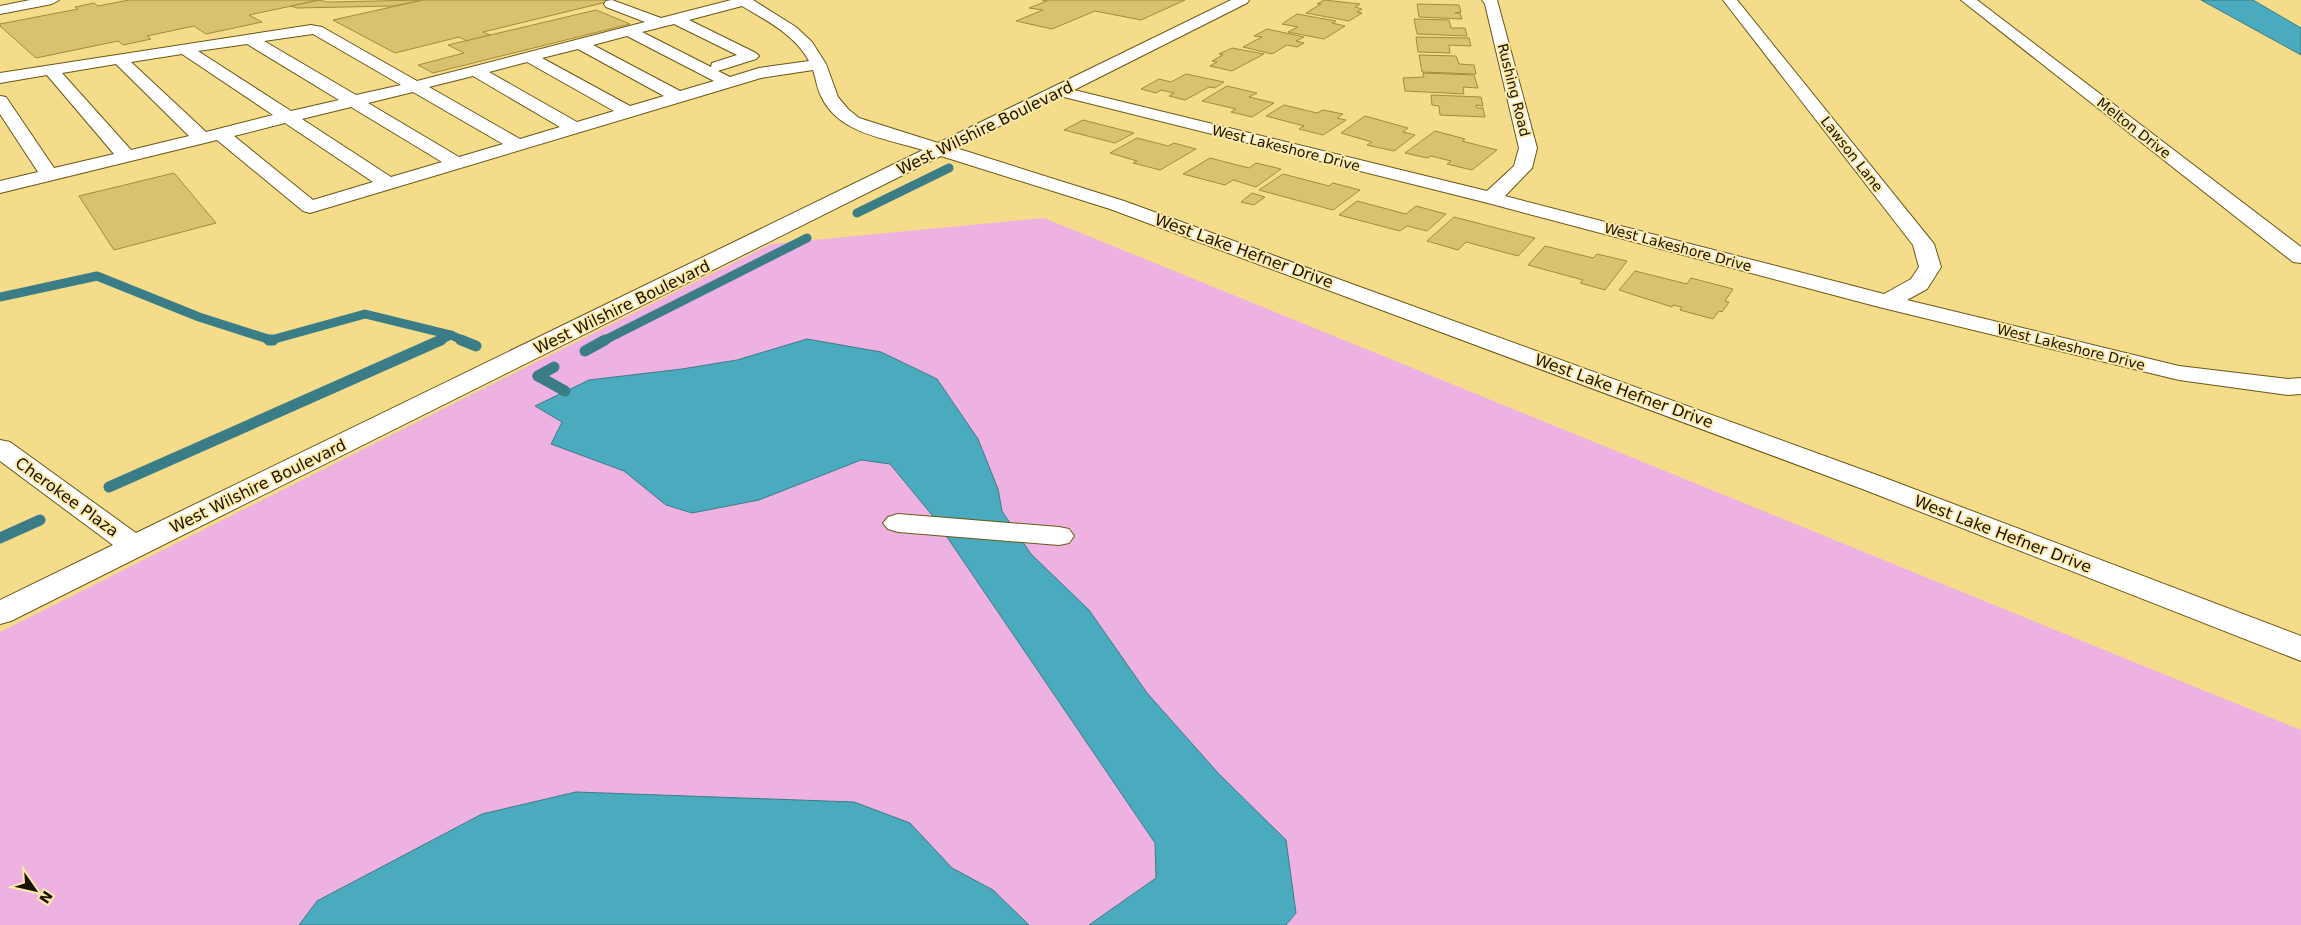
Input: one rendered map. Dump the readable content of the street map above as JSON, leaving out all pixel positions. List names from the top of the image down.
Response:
{
  "streets": {
    "street": [
      "Rushing Road",
      "West Wilshire Boulevard",
      "Melton Drive",
      "West Lakeshore Drive",
      "Lawson Lane",
      "West Lake Hefner Drive",
      "Cherokee Plaza"
    ]
  },
  "crossings": [
    ["Rushing Road", "West Lakeshore Drive"],
    ["West Wilshire Boulevard", "West Lakeshore Drive"],
    ["West Wilshire Boulevard", "West Lake Hefner Drive"],
    ["West Wilshire Boulevard", "Cherokee Plaza"],
    ["West Lakeshore Drive", "Lawson Lane"]
  ],
  "north": "bottom right"
}
